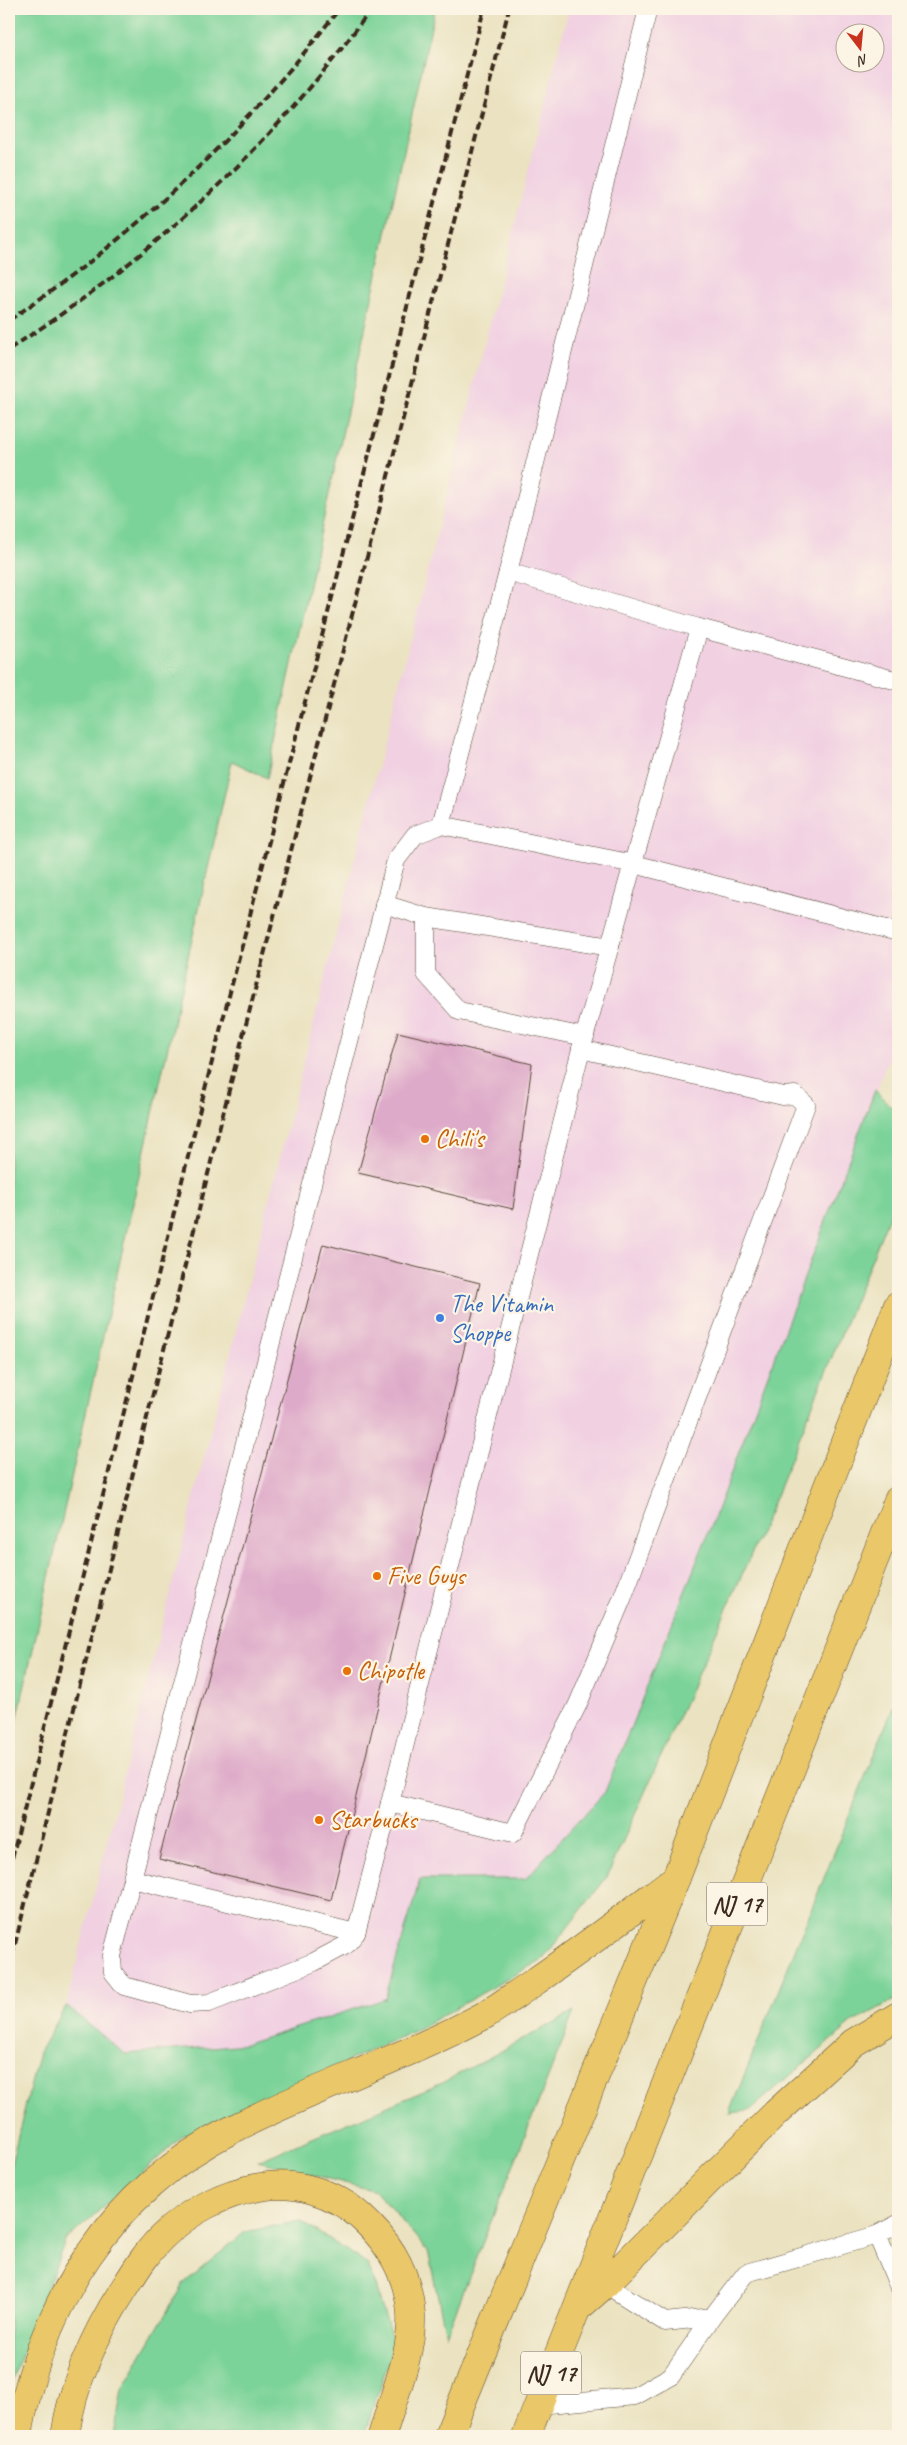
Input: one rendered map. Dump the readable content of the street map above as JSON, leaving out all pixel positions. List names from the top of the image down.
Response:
{
  "streets": {
    "highway": ["NJ 17"]
  },
  "places": [
    "Chili's",
    "The Vitamin Shoppe",
    "Five Guys",
    "Chipotle",
    "Starbucks"
  ],
  "north": "bottom"
}
